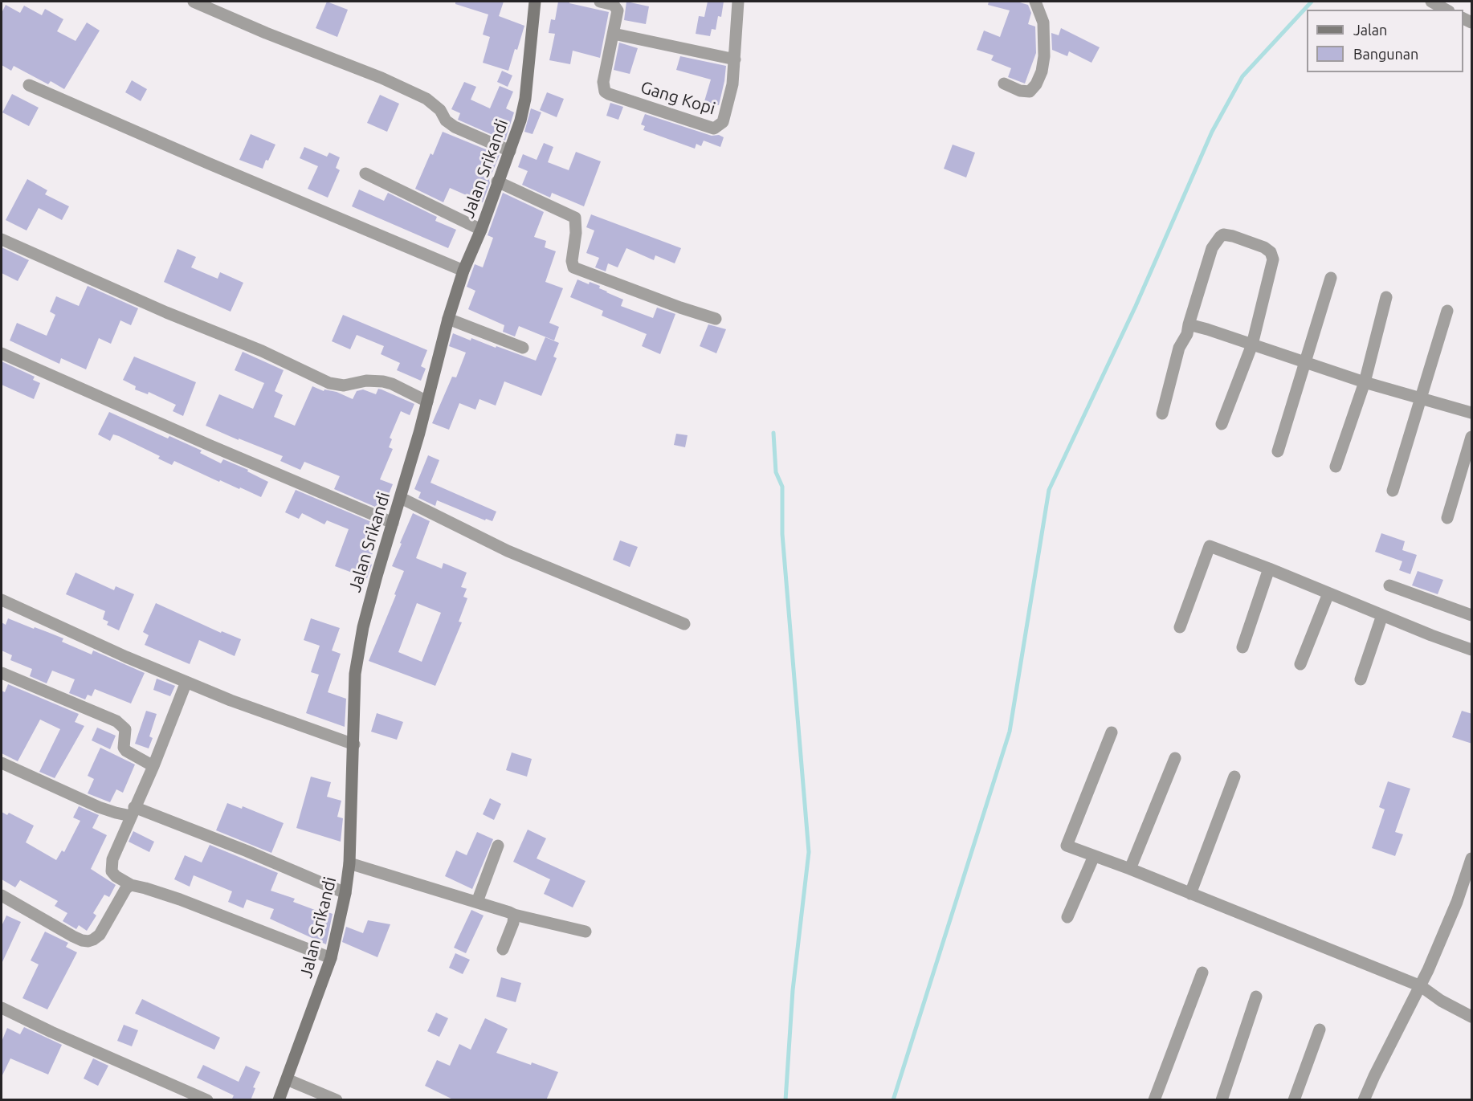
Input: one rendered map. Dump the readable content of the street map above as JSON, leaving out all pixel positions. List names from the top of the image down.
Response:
{
  "streets": {
    "street": ["Gang Kopi", "Jalan Srikandi"]
  },
  "legend": ["Jalan", "Bangunan"]
}
